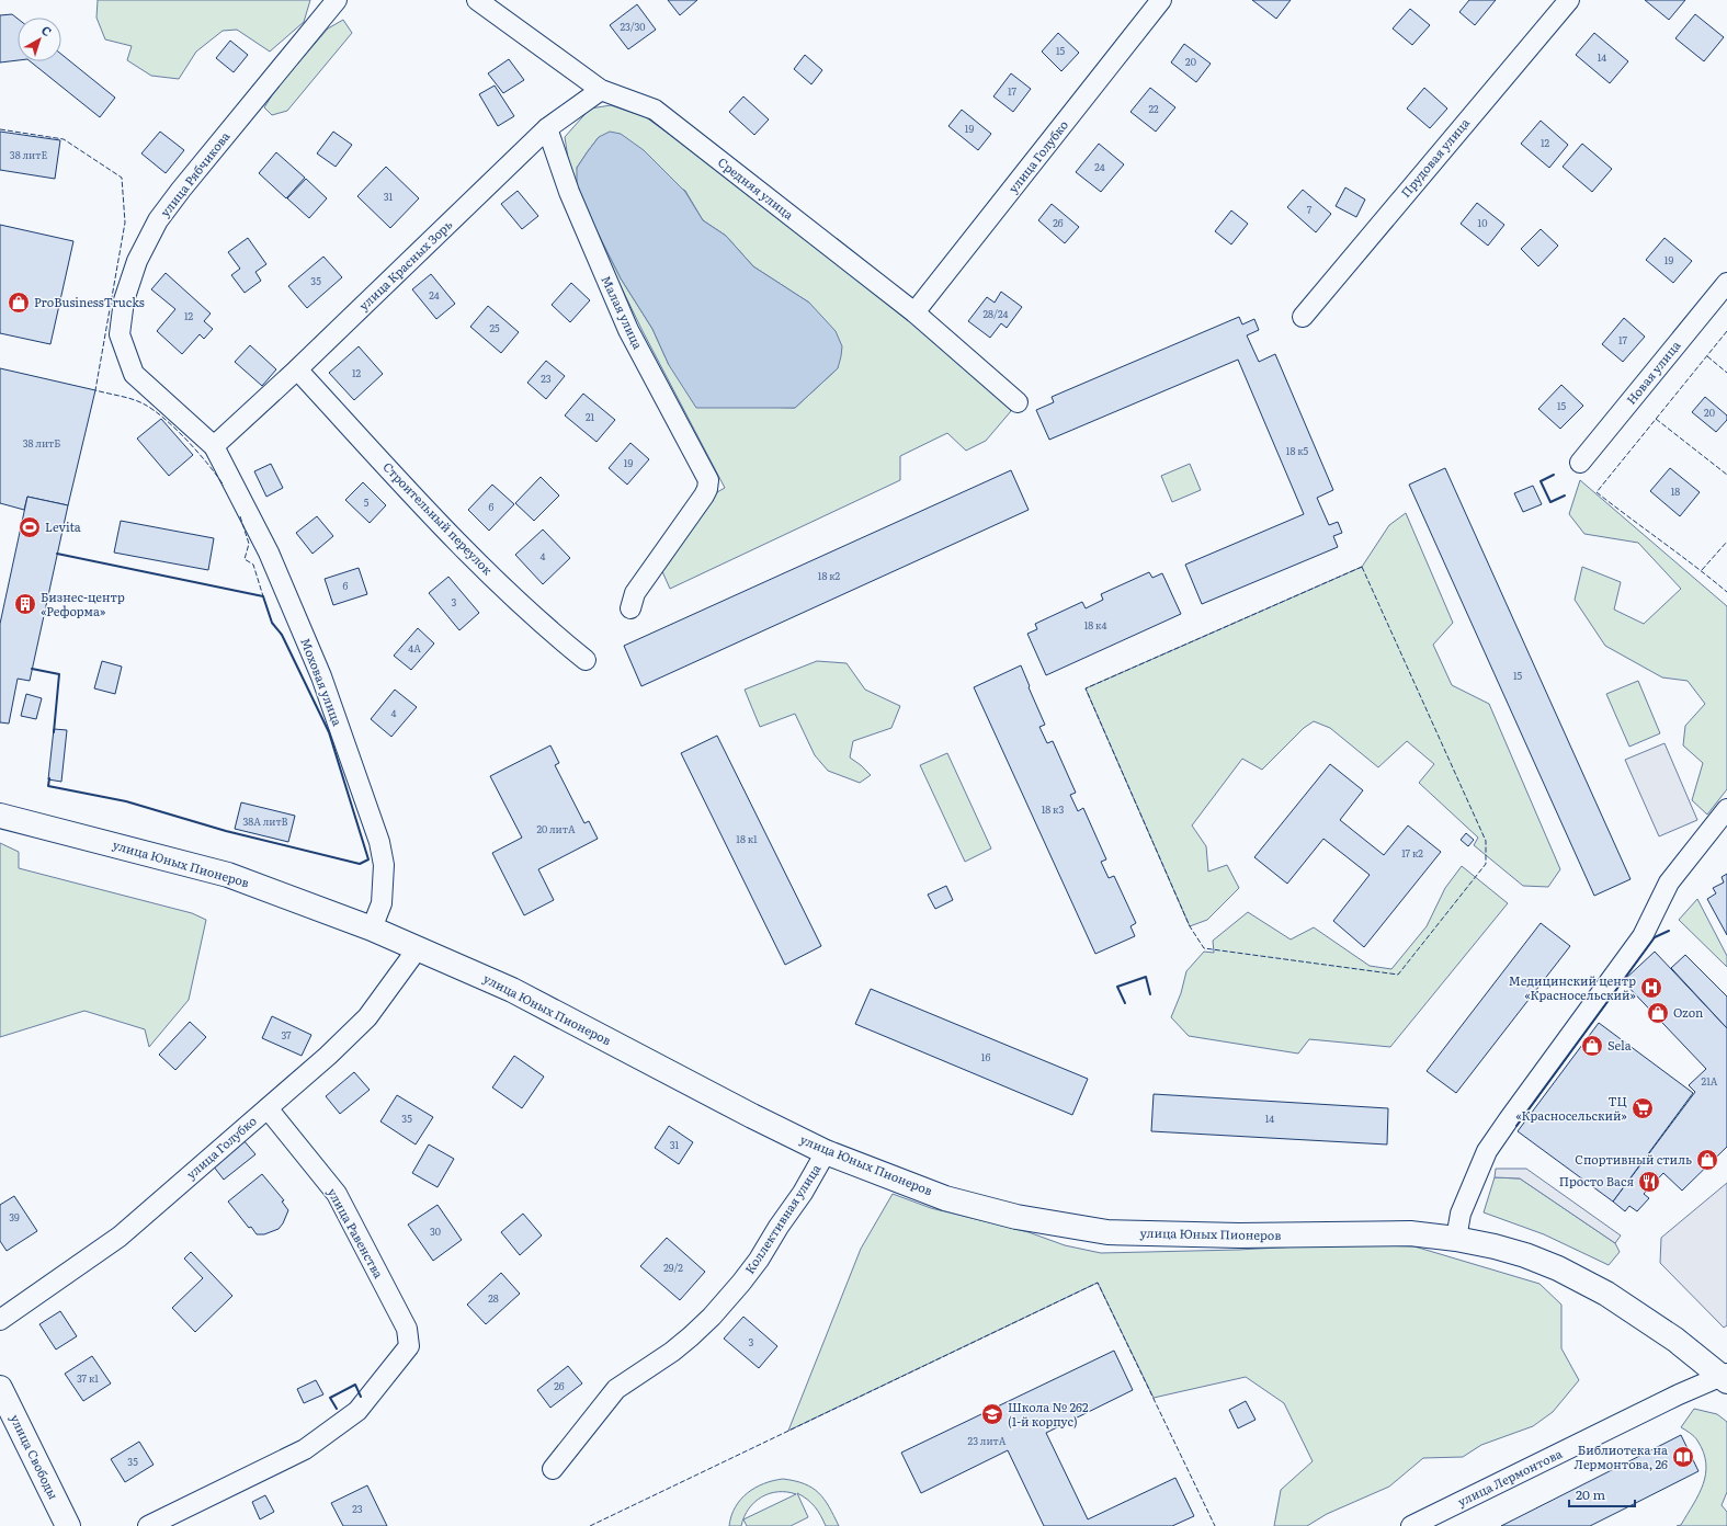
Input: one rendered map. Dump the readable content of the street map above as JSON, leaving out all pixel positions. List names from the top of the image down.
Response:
{
  "streets": {
    "main road": ["улица Юных Пионеров", "улица Свободы"],
    "street": [
      "улица Голубко",
      "Прудовая улица",
      "улица Рябчикова",
      "Средняя улица",
      "улица Красных Зорь",
      "Малая улица",
      "Новая улица",
      "Строительный переулок",
      "Моховая улица",
      "Коллективная улица",
      "улица Равенства",
      "улица Лермонтова"
    ]
  },
  "crossings": [
    ["улица Голубко", "Средняя улица"],
    ["улица Голубко", "улица Юных Пионеров"],
    ["улица Голубко", "улица Равенства"],
    ["улица Рябчикова", "улица Красных Зорь"],
    ["улица Рябчикова", "Моховая улица"],
    ["Средняя улица", "улица Красных Зорь"],
    ["улица Красных Зорь", "Малая улица"],
    ["улица Красных Зорь", "Строительный переулок"],
    ["улица Красных Зорь", "Моховая улица"],
    ["Моховая улица", "улица Юных Пионеров"],
    ["улица Юных Пионеров", "Коллективная улица"],
    ["улица Юных Пионеров", "улица Лермонтова"]
  ],
  "places": {
    "shop": [
      "ProBusinessTrucks",
      "Ozon",
      "Sela",
      "Спортивный стиль"
    ],
    "sports": ["Levita"],
    "building": ["Бизнес-центр «Реформа»"],
    "hospital": ["Медицинский центр «Красносельский»"],
    "supermarket": ["ТЦ «Красносельский»"],
    "restaurant": ["Просто Вася"],
    "school or university": ["Школа № 262 (1-й корпус)"],
    "library": ["Библиотека на Лермонтова, 26"]
  },
  "house_numbers": [
    "23/30",
    "15",
    "14",
    "20",
    "17",
    "22",
    "19",
    "12",
    "38 литЕ",
    "24",
    "31",
    "7",
    "26",
    "10",
    "19",
    "35",
    "24",
    "28/24",
    "12",
    "25",
    "17",
    "12",
    "23",
    "15",
    "20",
    "21",
    "38 литБ",
    "18 к5",
    "19",
    "18",
    "5",
    "6",
    "4",
    "18 к2",
    "6",
    "3",
    "18 к4",
    "4А",
    "15",
    "4",
    "18 к3",
    "38А литВ",
    "20 литА",
    "18 к1",
    "17 к2",
    "37",
    "16",
    "21А",
    "35",
    "14",
    "31",
    "39",
    "30",
    "29/2",
    "28",
    "3",
    "37 к1",
    "26",
    "23 литА",
    "35",
    "23"
  ],
  "scale_bar": "20 m",
  "north": "top right"
}
